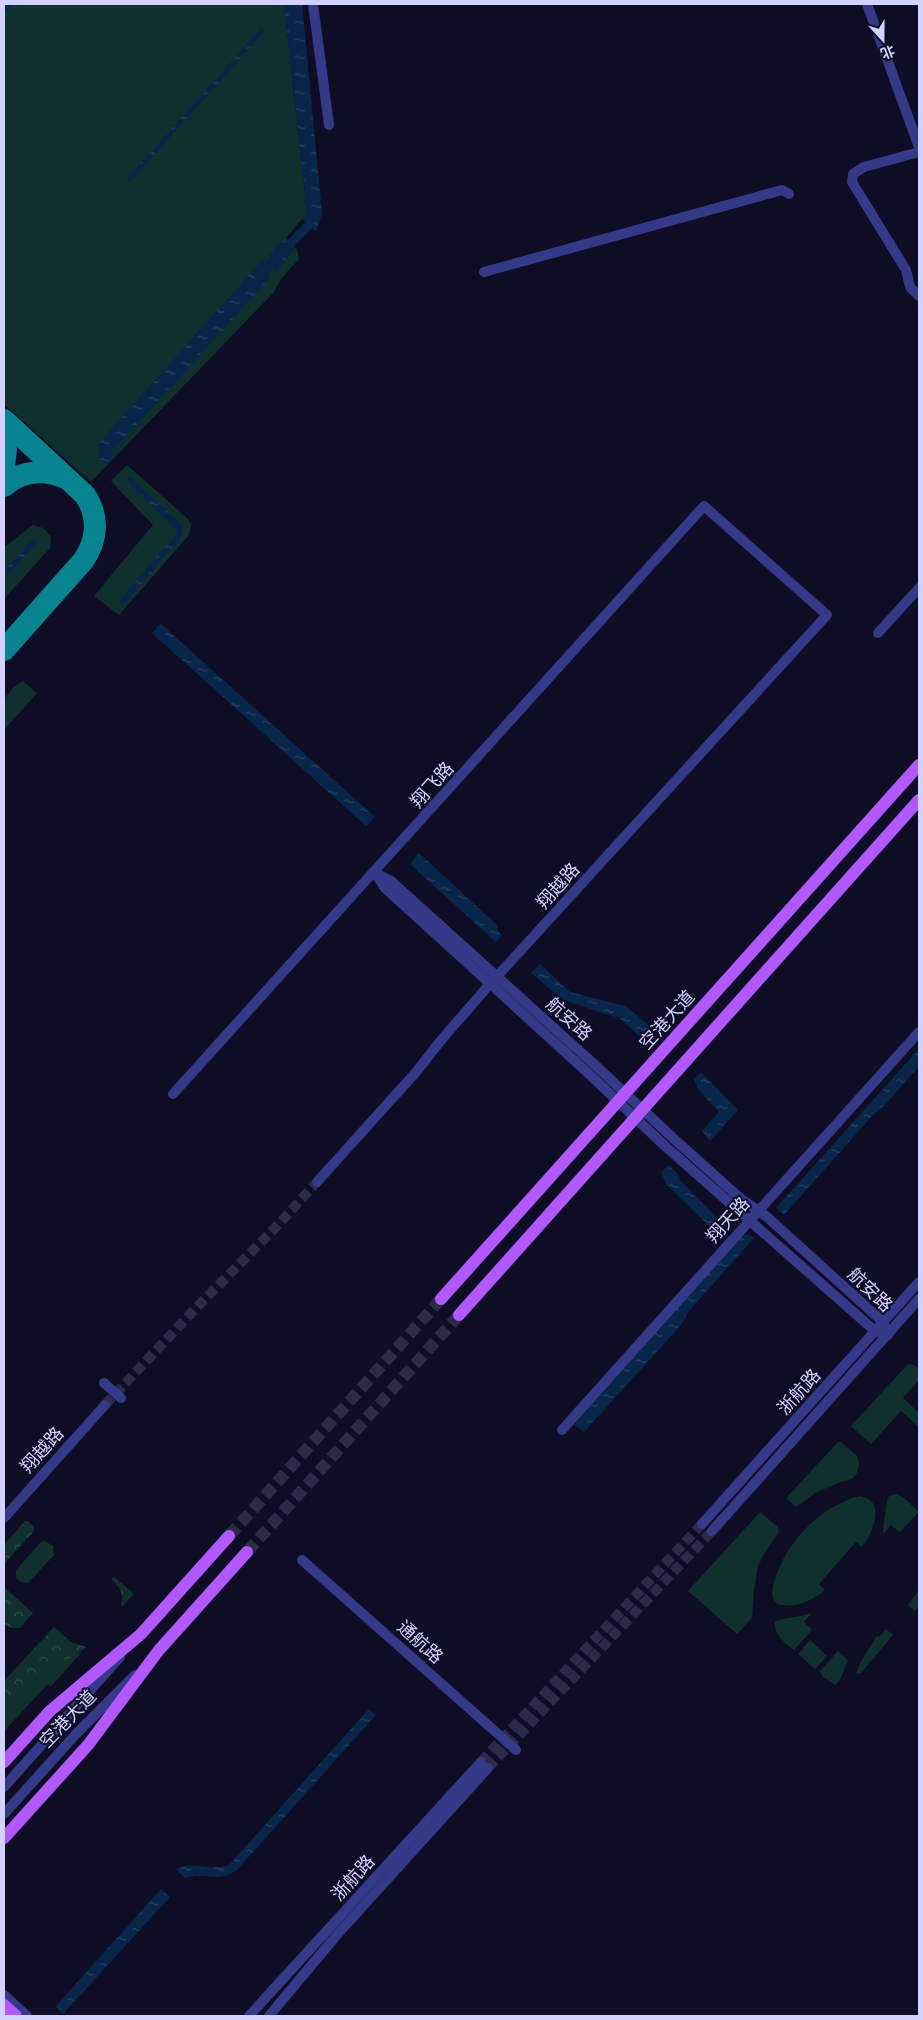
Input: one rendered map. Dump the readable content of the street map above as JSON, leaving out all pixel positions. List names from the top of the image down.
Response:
{
  "streets": {
    "main road": ["空港大道"],
    "street": [
      "翔飞路",
      "翔越路",
      "航安路",
      "翔天路",
      "浙航路",
      "通航路"
    ]
  },
  "crossings": [
    ["翔飞路", "翔越路"],
    ["翔飞路", "航安路"],
    ["翔越路", "航安路"],
    ["航安路", "空港大道"],
    ["航安路", "翔天路"],
    ["航安路", "浙航路"]
  ],
  "north": "bottom"
}
